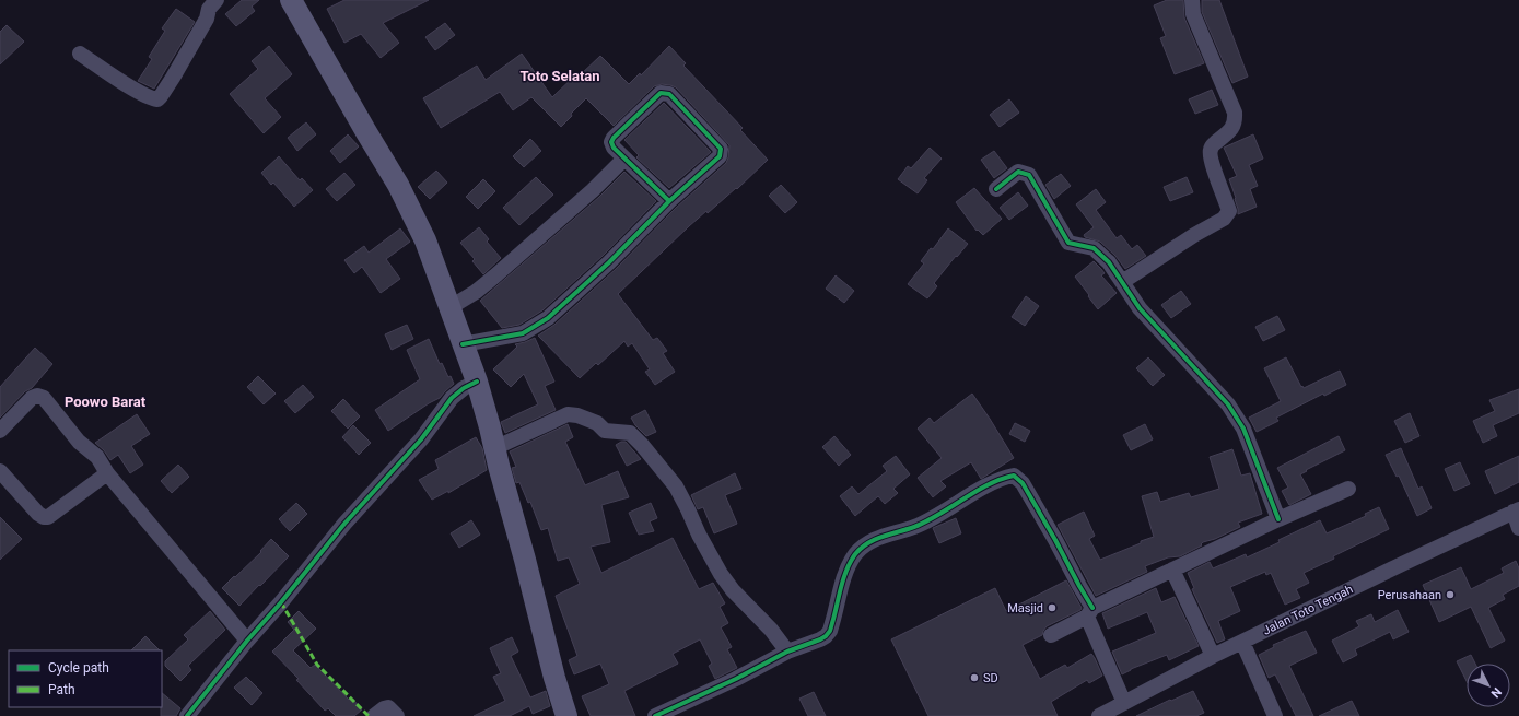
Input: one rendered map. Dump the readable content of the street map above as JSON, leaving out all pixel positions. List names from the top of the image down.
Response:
{
  "streets": {
    "street": ["Jalan Toto Tengah"]
  },
  "districts": ["Toto Selatan", "Poowo Barat"],
  "places": ["Perusahaan", "Masjid", "SD"],
  "legend": ["Cycle path", "Path"],
  "north": "bottom right"
}
